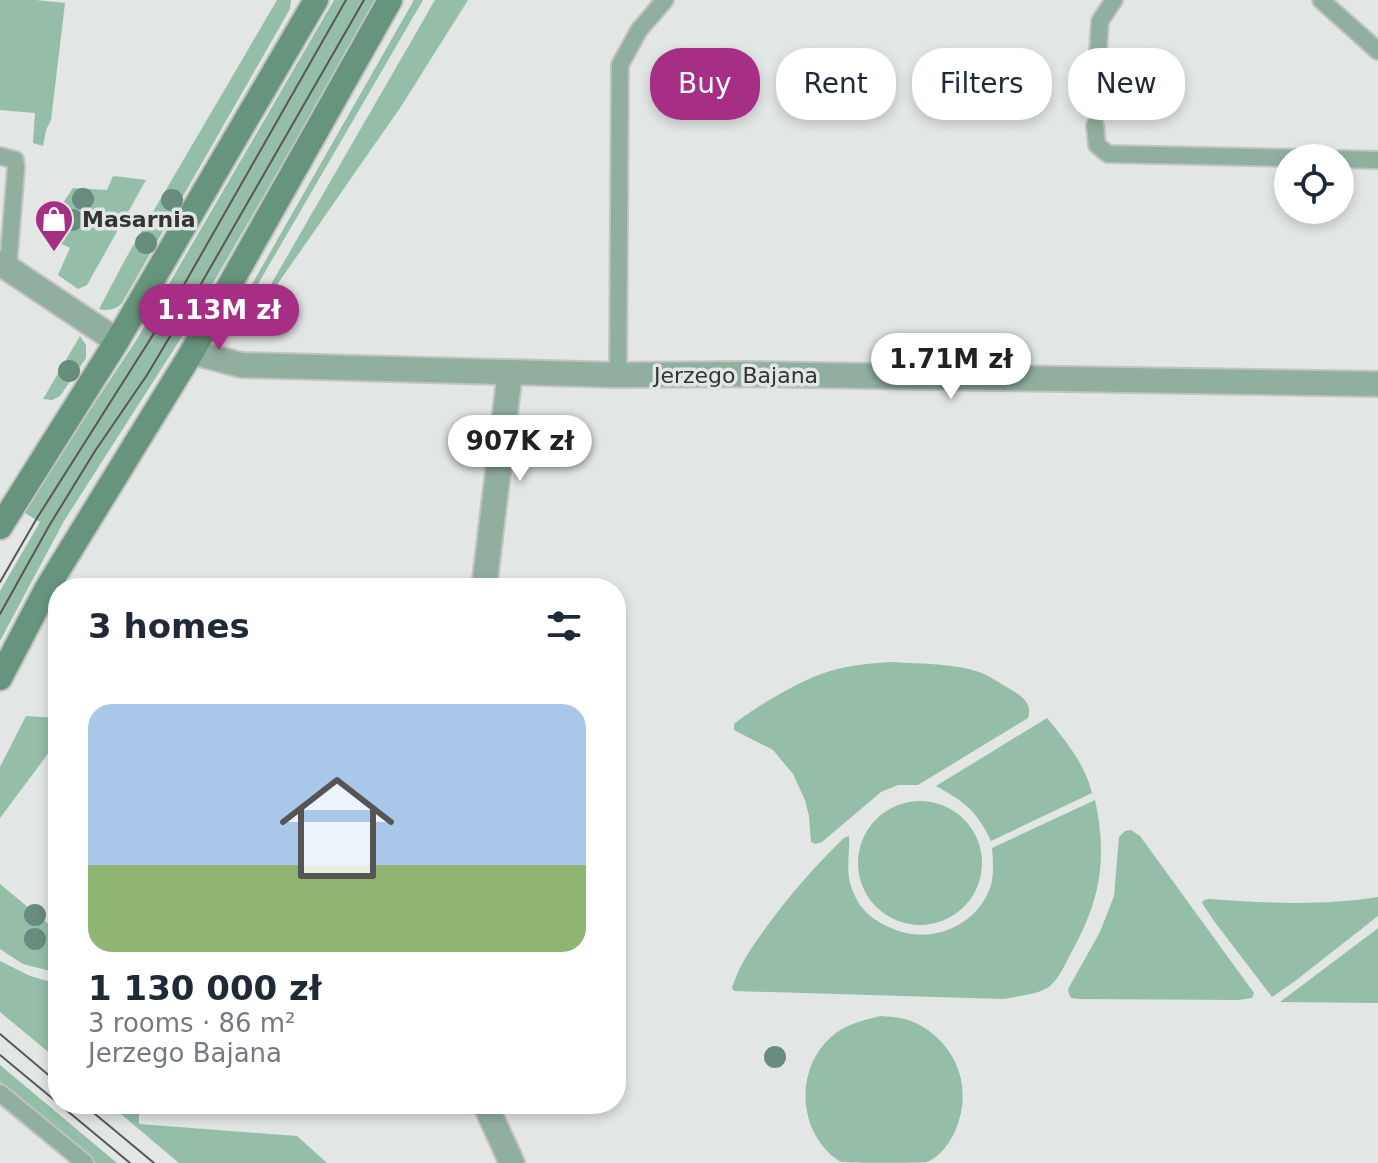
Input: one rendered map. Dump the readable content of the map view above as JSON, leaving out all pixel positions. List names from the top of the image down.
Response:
{
  "streets": {
    "street": ["Jerzego Bajana"]
  },
  "places": {
    "shop": ["Masarnia"]
  },
  "page": {
    "chip": [
      "Buy",
      "Rent",
      "Filters",
      "New"
    ],
    "price": ["1.13M zł", "1.71M zł", "907K zł"],
    "heading": "3 homes",
    "list": [
      {
        "name": "1 130 000 zł",
        "note": "3 rooms · 86 m² · Jerzego Bajana"
      }
    ]
  }
}
